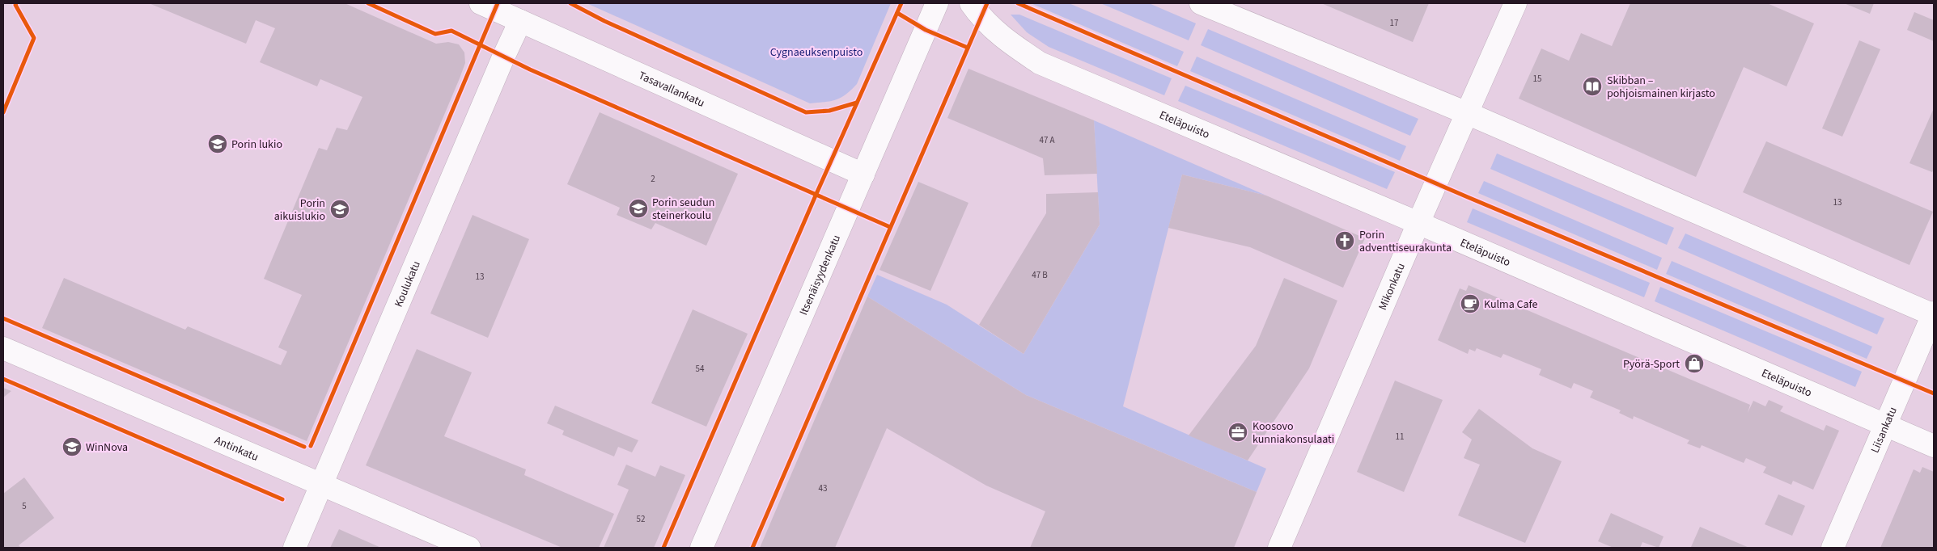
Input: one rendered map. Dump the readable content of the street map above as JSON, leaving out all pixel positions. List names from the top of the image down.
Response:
{
  "streets": {
    "street": [
      "Tasavallankatu",
      "Eteläpuisto",
      "Itsenäisyydenkatu",
      "Koulukatu",
      "Mikonkatu",
      "Liisankatu",
      "Antinkatu"
    ]
  },
  "crossings": [
    ["Tasavallankatu", "Itsenäisyydenkatu"],
    ["Tasavallankatu", "Koulukatu"],
    ["Eteläpuisto", "Mikonkatu"],
    ["Eteläpuisto", "Liisankatu"],
    ["Koulukatu", "Antinkatu"]
  ],
  "parks": ["Cygnaeuksenpuisto"],
  "places": {
    "library": ["Skibban – pohjoismainen kirjasto"],
    "school or university": [
      "Porin lukio",
      "Porin seudun steinerkoulu",
      "Porin aikuislukio",
      "WinNova"
    ],
    "church": ["Porin adventtiseurakunta"],
    "cafe": ["Kulma Cafe"],
    "shop": ["Pyörä-Sport"],
    "office": ["Koosovo kunniakonsulaati"]
  },
  "house_numbers": [
    "17",
    "15",
    "47 A",
    "2",
    "13",
    "47 B",
    "13",
    "54",
    "11",
    "43",
    "5",
    "52"
  ]
}
